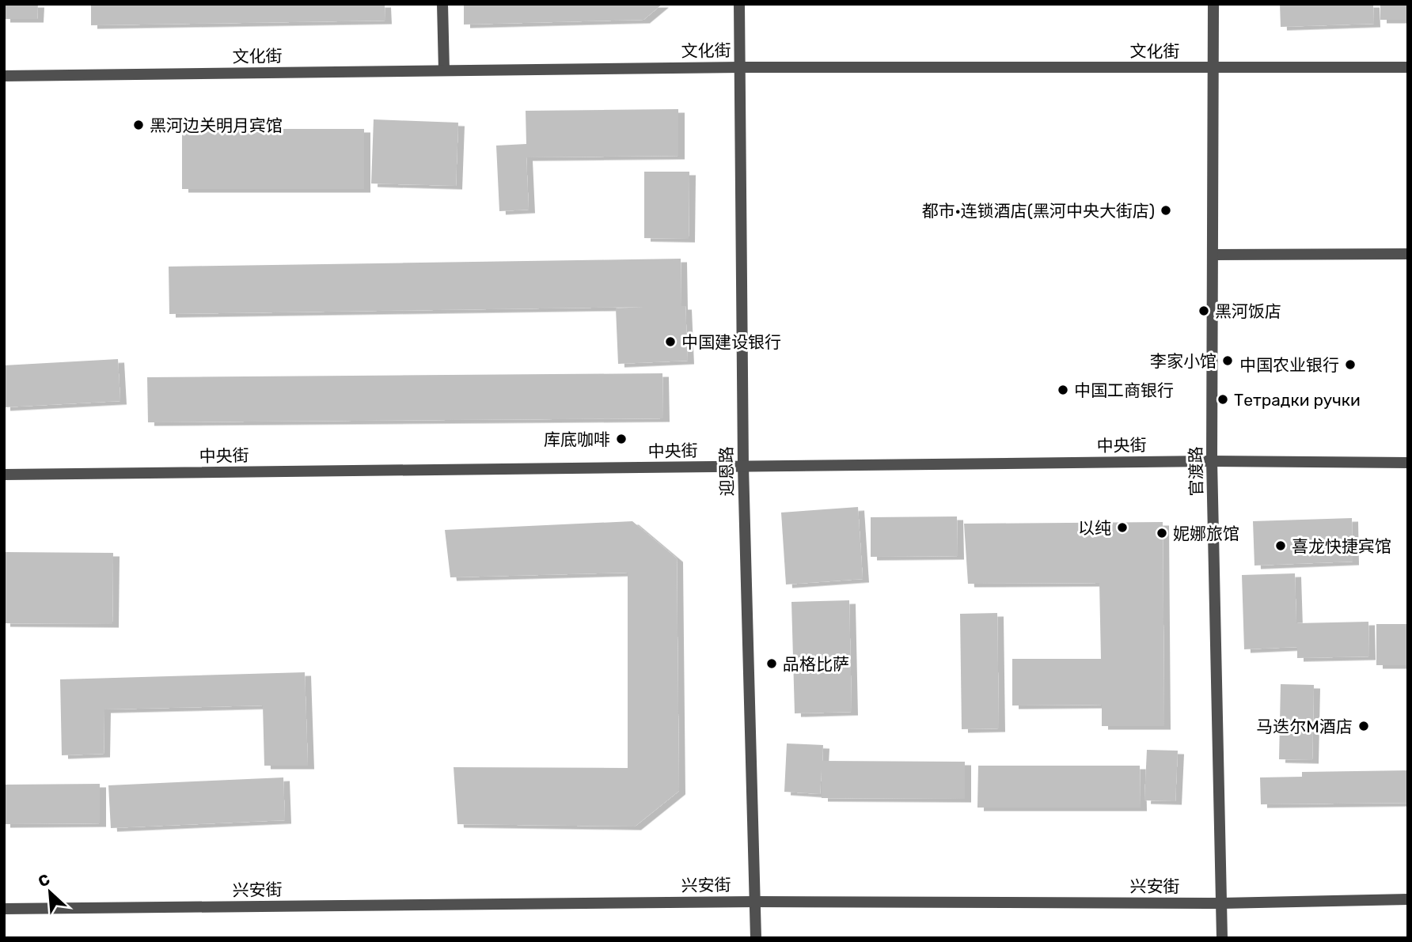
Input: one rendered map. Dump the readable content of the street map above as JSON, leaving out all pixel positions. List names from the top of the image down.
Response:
{
  "streets": {
    "street": [
      "文化街",
      "中央街",
      "迎恩路",
      "官渡路",
      "兴安街"
    ]
  },
  "crossings": [
    ["文化街", "迎恩路"],
    ["文化街", "官渡路"],
    ["中央街", "迎恩路"],
    ["中央街", "官渡路"],
    ["迎恩路", "兴安街"],
    ["官渡路", "兴安街"]
  ],
  "places": [
    "黑河边关明月宾馆",
    "都市·连锁酒店(黑河中央大街店)",
    "黑河饭店",
    "中国建设银行",
    "李家小馆",
    "中国农业银行",
    "中国工商银行",
    "Тетрадки ручки",
    "库底咖啡",
    "以纯",
    "妮娜旅馆",
    "喜龙快捷宾馆",
    "品格比萨",
    "马迭尔M酒店"
  ],
  "north": "top left"
}
